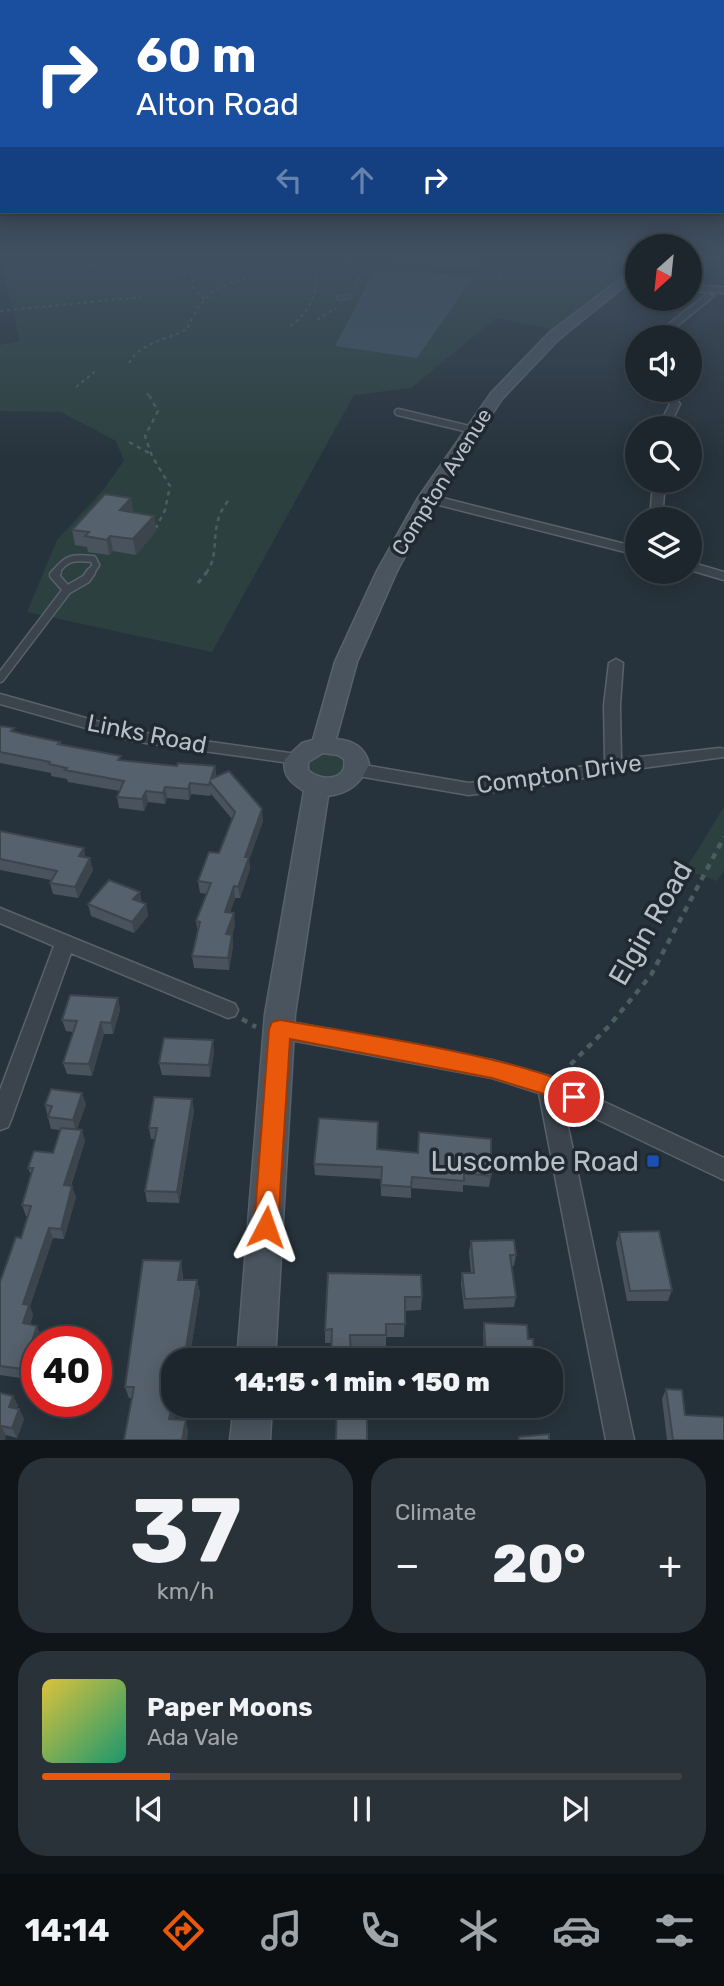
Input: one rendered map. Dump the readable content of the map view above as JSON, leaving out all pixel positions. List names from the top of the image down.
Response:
{
  "streets": {
    "street": ["Compton Avenue", "Links Road", "Compton Drive"],
    "path": ["Elgin Road"]
  },
  "crossings": [
    ["Compton Avenue", "Links Road"],
    ["Compton Avenue", "Compton Drive"],
    ["Links Road", "Compton Drive"]
  ],
  "places": {
    "transit": ["Luscombe Road"]
  },
  "north": "bottom left",
  "page": {
    "turn": ["60 m", "Alton Road"],
    "limit": "40",
    "trip": "14:15 · 1 min · 150 m",
    "tile": [
      ["37", "km/h"],
      "Climate"
    ],
    "heat": ["−", "20°", "+"],
    "song": ["Paper Moons", "Ada Vale"],
    "tabs": "14:14"
  }
}
